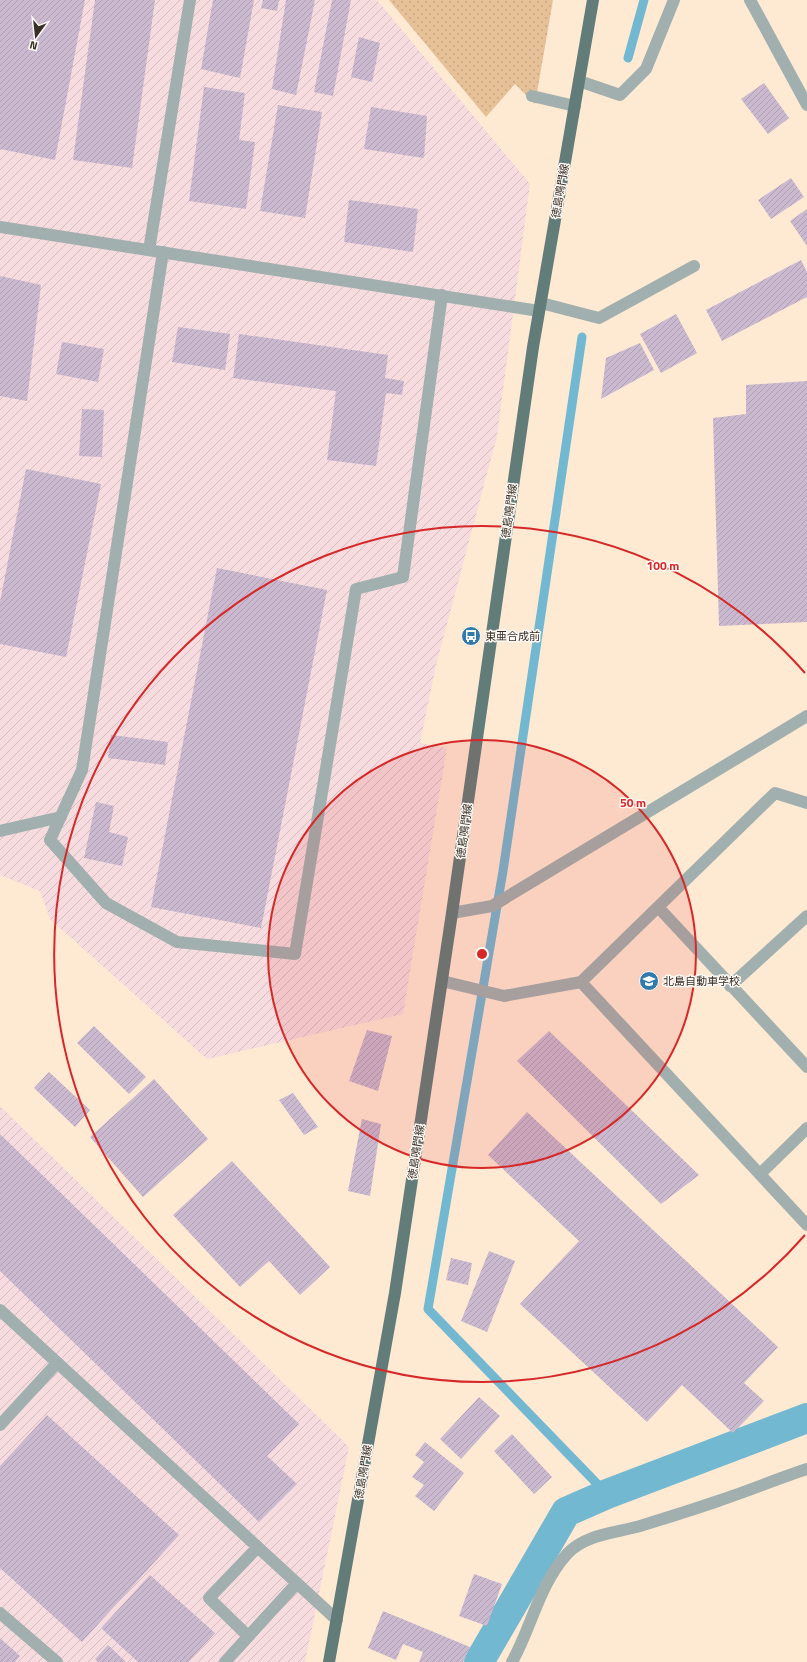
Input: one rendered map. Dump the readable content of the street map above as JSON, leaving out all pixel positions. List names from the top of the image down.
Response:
{
  "streets": {
    "main road": ["徳島鳴門線"]
  },
  "places": {
    "bus stop": ["東亜合成前"],
    "school or university": ["北島自動車学校"]
  },
  "north": "bottom",
  "rings": ["100 m", "50 m"]
}
